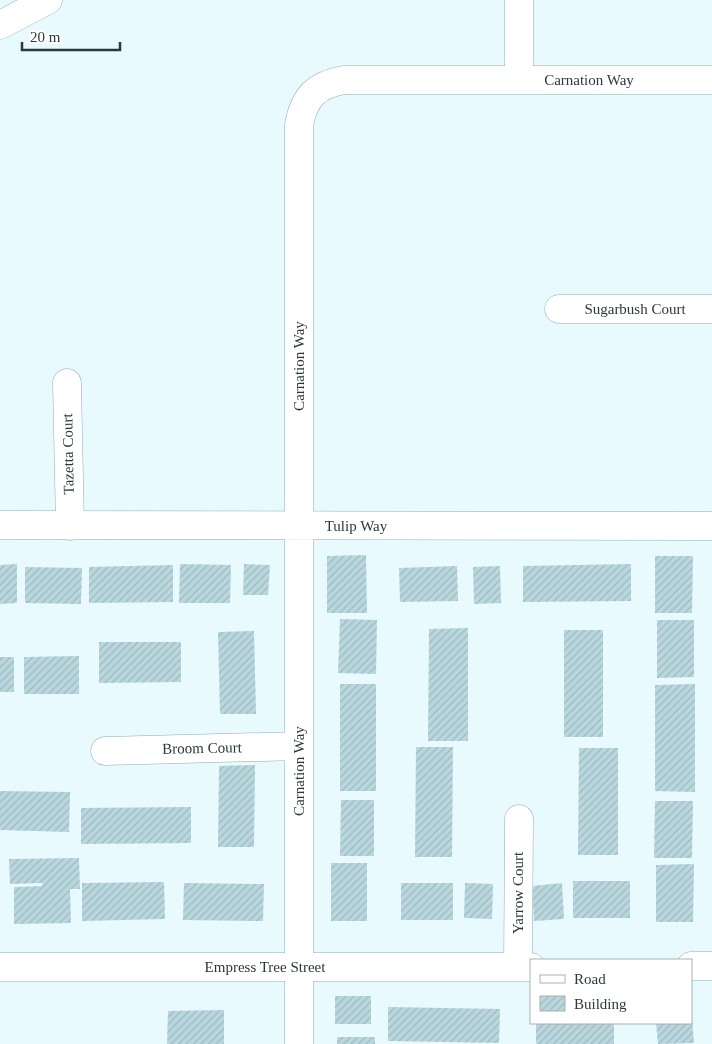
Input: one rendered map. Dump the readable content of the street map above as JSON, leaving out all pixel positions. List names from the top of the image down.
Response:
{
  "streets": {
    "street": [
      "Carnation Way",
      "Sugarbush Court",
      "Tazetta Court",
      "Tulip Way",
      "Broom Court",
      "Yarrow Court",
      "Empress Tree Street"
    ]
  },
  "crossings": [
    ["Carnation Way", "Tulip Way"],
    ["Carnation Way", "Broom Court"],
    ["Carnation Way", "Empress Tree Street"],
    ["Tazetta Court", "Tulip Way"],
    ["Yarrow Court", "Empress Tree Street"]
  ],
  "legend": ["Road", "Building"],
  "scale_bar": "20 m"
}
